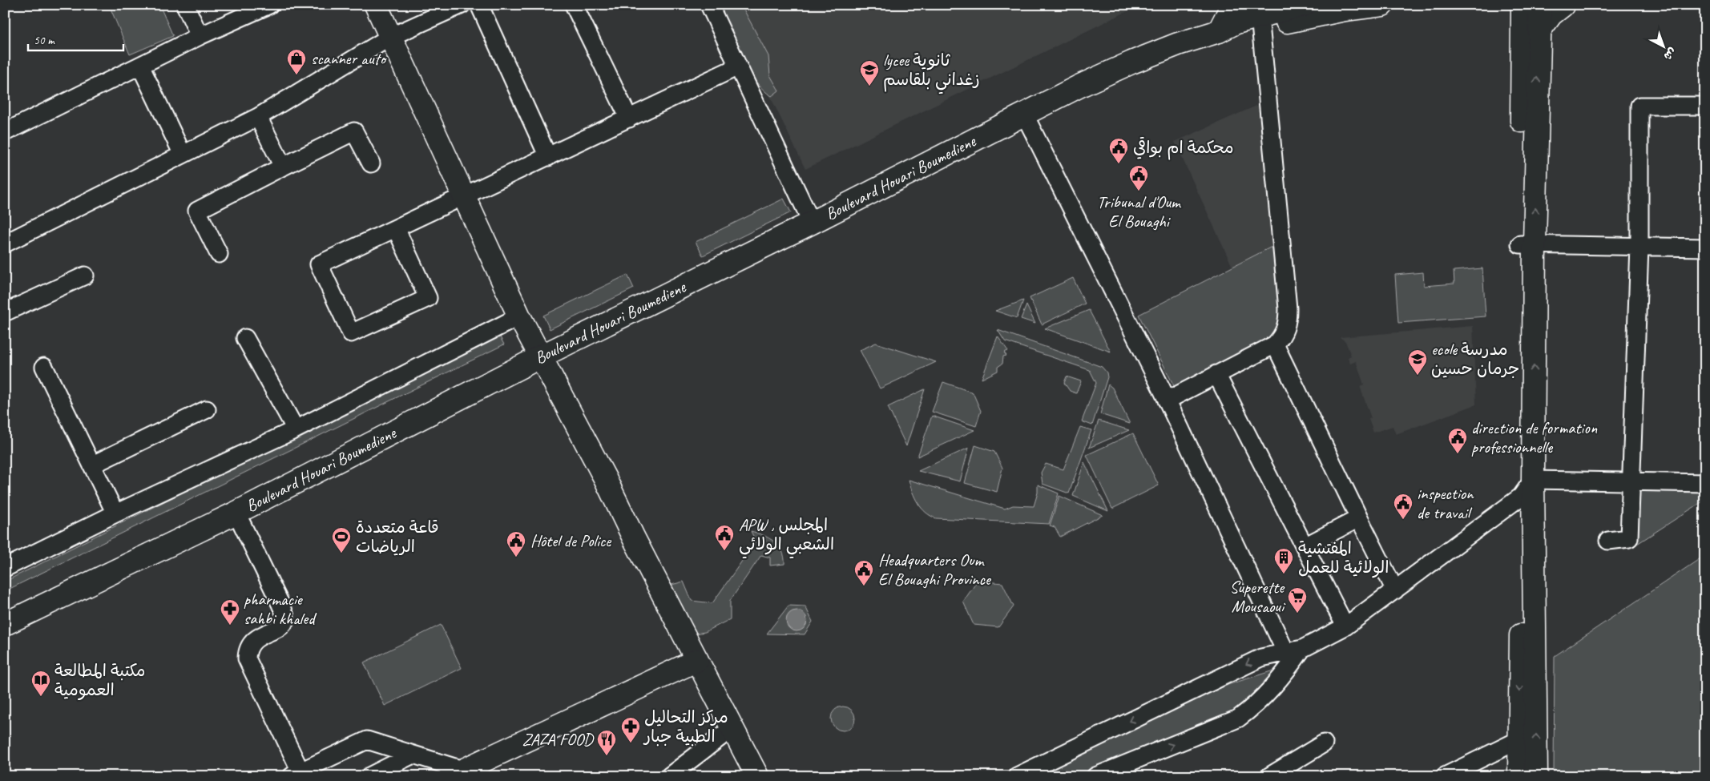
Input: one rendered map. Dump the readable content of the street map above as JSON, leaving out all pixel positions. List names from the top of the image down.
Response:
{
  "streets": {
    "main road": ["Boulevard Houari Boumediene"]
  },
  "places": {
    "shop": ["scanner auto"],
    "school or university": ["lycee ثانوية زغداني بلقاسم", "ecole مدرسة جرمان حسين"],
    "public building": [
      "محكمة ام بواقي",
      "Tribunal d'Oum El Bouaghi",
      "direction de formation professionnelle",
      "inspection de travail",
      "APW , المجلس الشعبي الولائي",
      "Hôtel de Police",
      "Headquarters Oum El Bouaghi Province"
    ],
    "sports": ["قاعة متعددة الرياضات"],
    "building": ["المفتشية الولائية للعمل"],
    "supermarket": ["Superette Mousaoui"],
    "pharmacy": ["pharmacie sahbi khaled", "مركز التحاليل الطبية جبار"],
    "library": ["مكتبة المطالعة العمومية"],
    "restaurant": ["ZAZA FOOD"]
  },
  "scale_bar": "50 m",
  "north": "bottom right"
}
